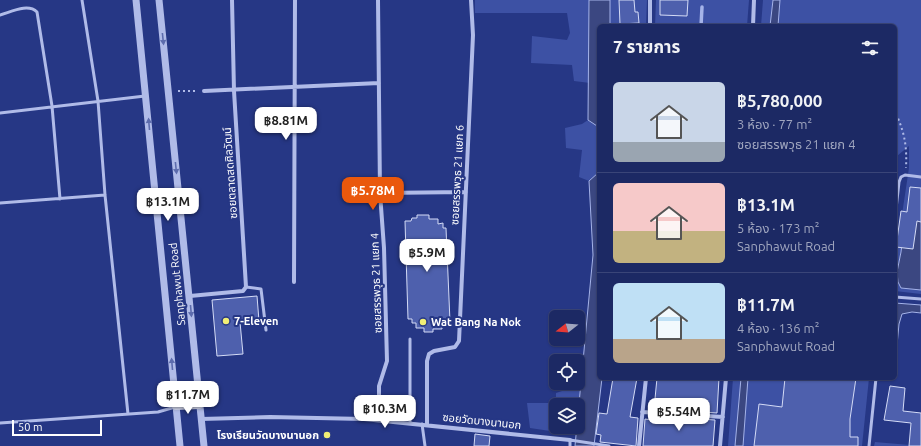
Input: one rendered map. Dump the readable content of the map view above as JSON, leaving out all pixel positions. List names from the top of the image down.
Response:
{
  "streets": {
    "street": [
      "ซอยตลาดสดศิลวัฒน์",
      "ซอยสรรพวุธ 21 แยก 6",
      "ซอยสรรพวุธ 21 แยก 4",
      "Sanphawut Road",
      "ซอยวัดบางนานอก"
    ]
  },
  "crossings": [
    ["ซอยสรรพวุธ 21 แยก 6", "ซอยวัดบางนานอก"],
    ["ซอยสรรพวุธ 21 แยก 4", "ซอยวัดบางนานอก"],
    ["Sanphawut Road", "ซอยวัดบางนานอก"]
  ],
  "places": ["7-Eleven", "Wat Bang Na Nok", "โรงเรียนวัดบางนานอก"],
  "scale_bar": "50 m",
  "north": "left",
  "page": {
    "heading": "7 รายการ",
    "list": [
      {
        "name": "฿5,780,000",
        "note": "3 ห้อง · 77 m² · ซอยสรรพวุธ 21 แยก 4"
      },
      {
        "name": "฿13.1M",
        "note": "5 ห้อง · 173 m² · Sanphawut Road"
      },
      {
        "name": "฿11.7M",
        "note": "4 ห้อง · 136 m² · Sanphawut Road"
      }
    ],
    "price": [
      "฿8.81M",
      "฿5.78M",
      "฿13.1M",
      "฿5.9M",
      "฿11.7M",
      "฿10.3M",
      "฿5.54M"
    ],
    "scale": "50 m"
  }
}
